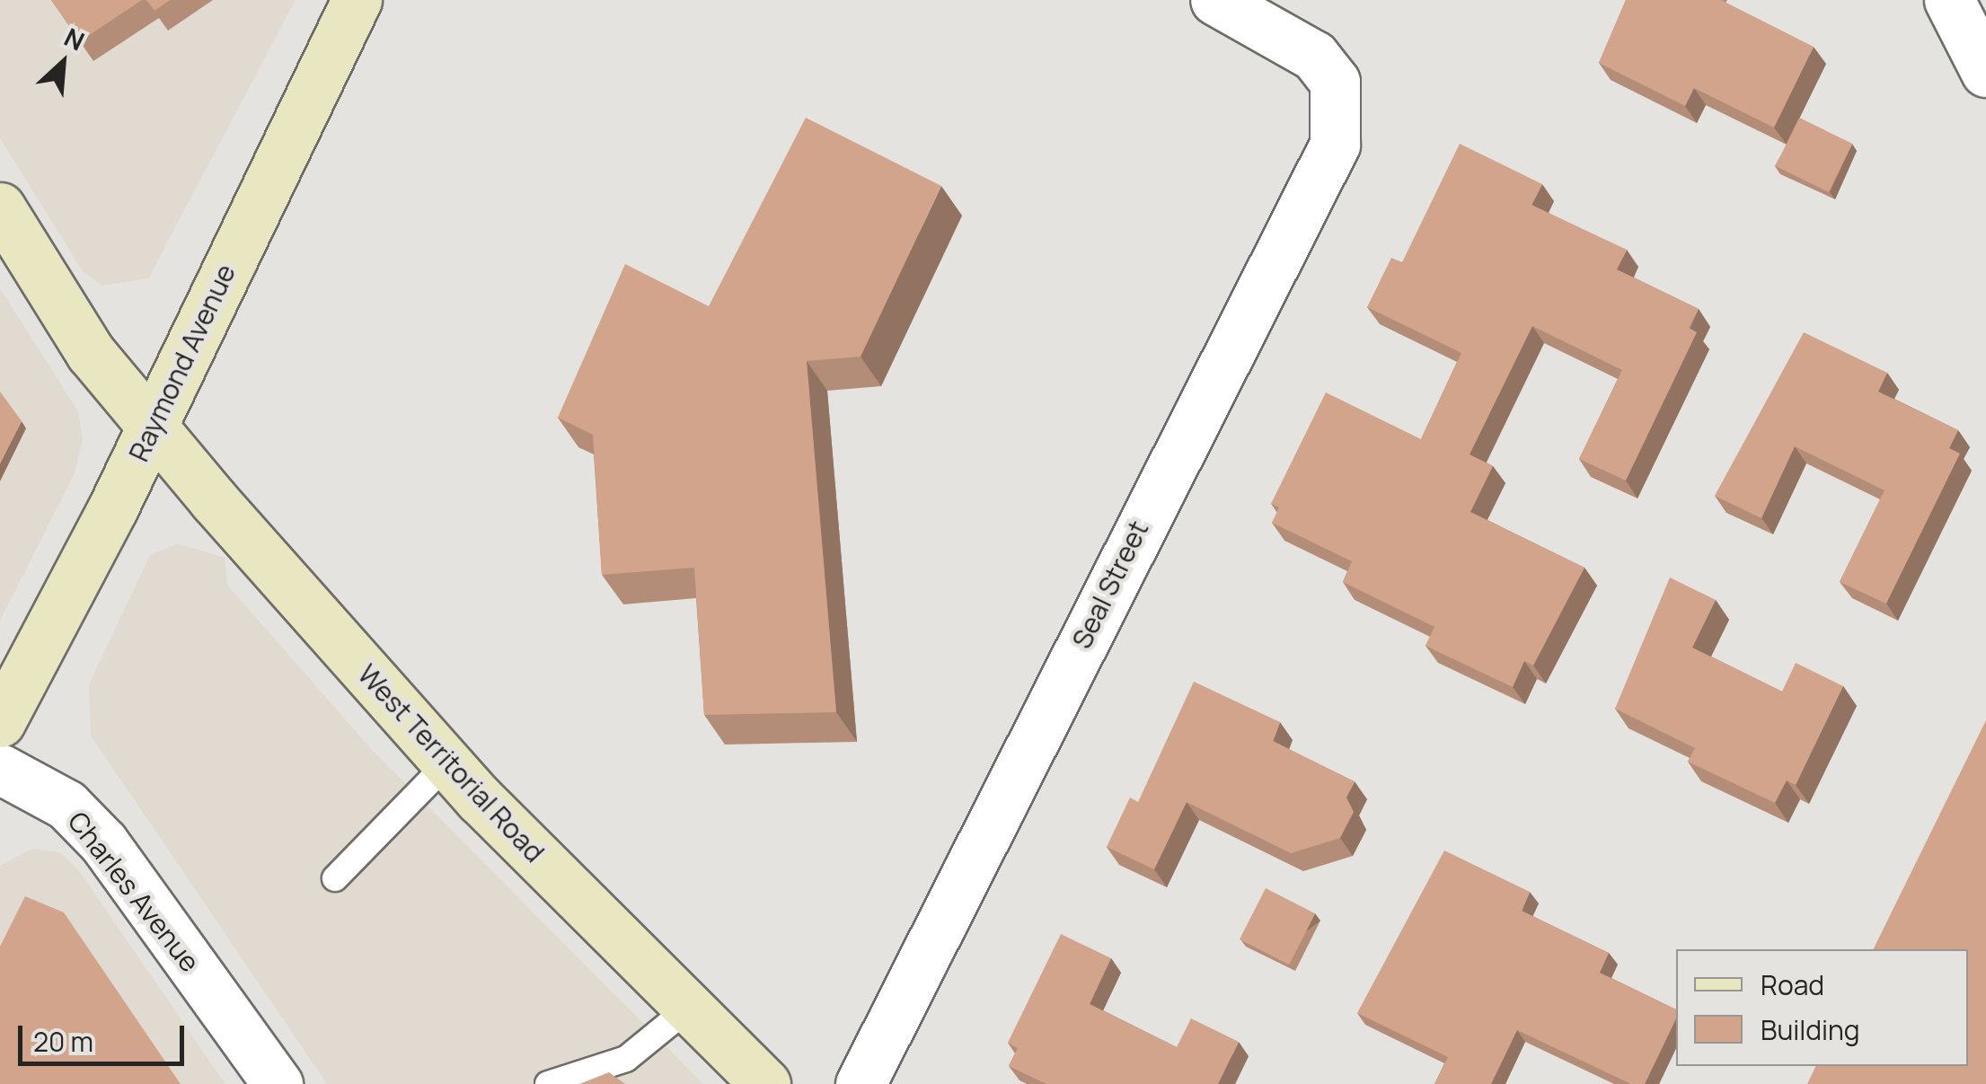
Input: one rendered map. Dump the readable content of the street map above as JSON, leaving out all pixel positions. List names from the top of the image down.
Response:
{
  "streets": {
    "street": [
      "Raymond Avenue",
      "Seal Street",
      "West Territorial Road",
      "Charles Avenue"
    ]
  },
  "crossings": [
    ["Raymond Avenue", "West Territorial Road"]
  ],
  "legend": ["Road", "Building"],
  "scale_bar": "20 m",
  "north": "top right"
}
